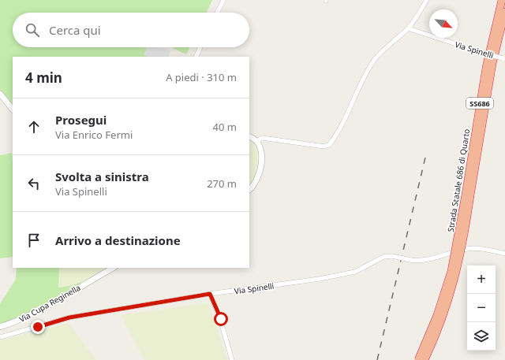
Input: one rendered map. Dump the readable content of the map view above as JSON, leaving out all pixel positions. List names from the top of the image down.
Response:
{
  "streets": {
    "highway": ["SS686", "Strada Statale 686 di Quarto"],
    "street": ["Via Spinelli", "Via Cupa Reginella"]
  },
  "crossings": [
    ["SS686", "Strada Statale 686 di Quarto"]
  ],
  "north": "bottom right",
  "page": {
    "search": "Cerca qui",
    "heading": ["4 min", "A piedi · 310 m"],
    "list": [
      ["Prosegui", "Via Enrico Fermi", "40 m"],
      ["Svolta a sinistra", "Via Spinelli", "270 m"],
      "Arrivo a destinazione"
    ],
    "map_buttons": ["+", "−"]
  }
}
